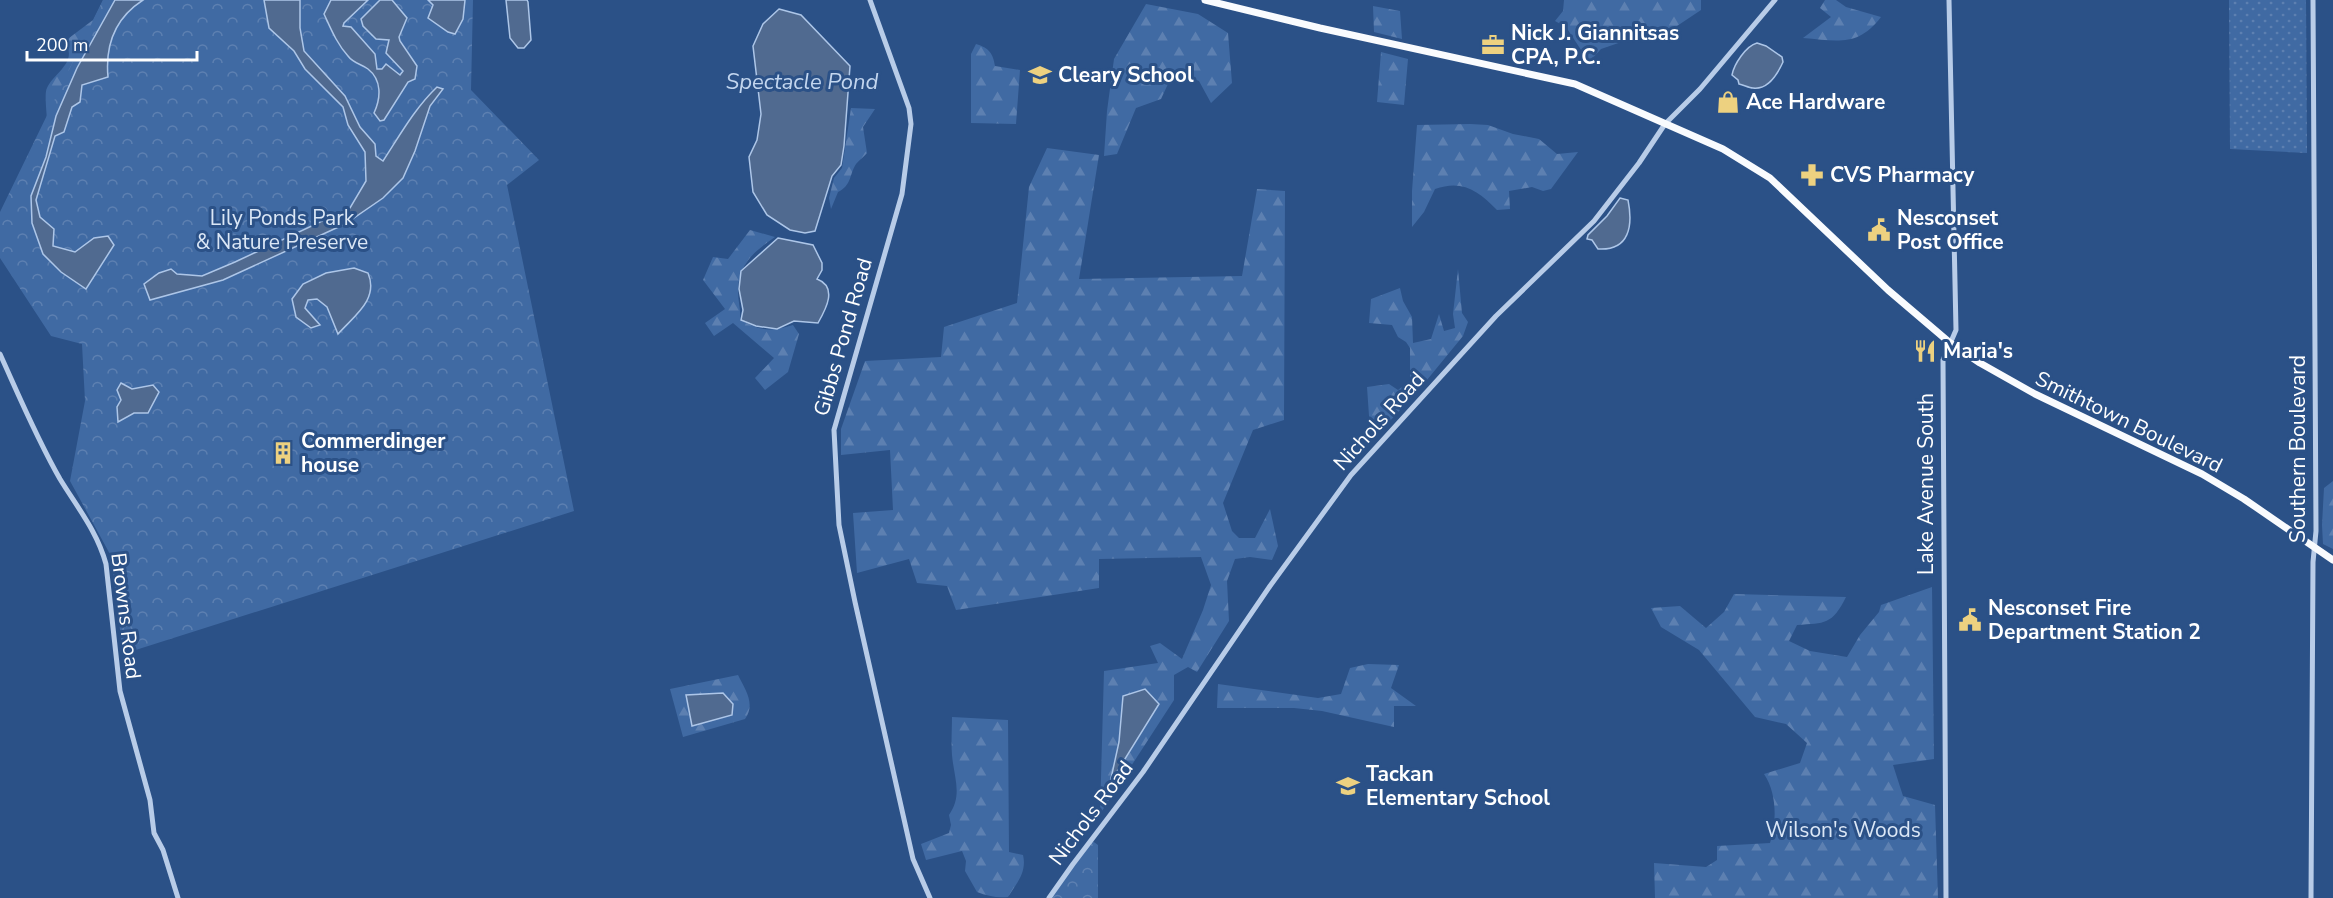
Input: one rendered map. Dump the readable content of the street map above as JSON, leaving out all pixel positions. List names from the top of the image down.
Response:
{
  "streets": {
    "main road": ["Smithtown Boulevard"],
    "street": [
      "Gibbs Pond Road",
      "Nichols Road",
      "Southern Boulevard",
      "Lake Avenue South",
      "Browns Road"
    ]
  },
  "crossings": [
    ["Nichols Road", "Smithtown Boulevard"],
    ["Smithtown Boulevard", "Southern Boulevard"],
    ["Smithtown Boulevard", "Lake Avenue South"]
  ],
  "water": ["Spectacle Pond"],
  "parks": ["Lily Ponds Park & Nature Preserve", "Wilson's Woods"],
  "places": {
    "office": ["Nick J. Giannitsas CPA, P.C."],
    "school or university": ["Cleary School", "Tackan Elementary School"],
    "shop": ["Ace Hardware"],
    "pharmacy": ["CVS Pharmacy"],
    "public building": ["Nesconset Post Office", "Nesconset Fire Department Station 2"],
    "restaurant": ["Maria's"],
    "building": ["Commerdinger house"]
  },
  "scale_bar": "200 m"
}
